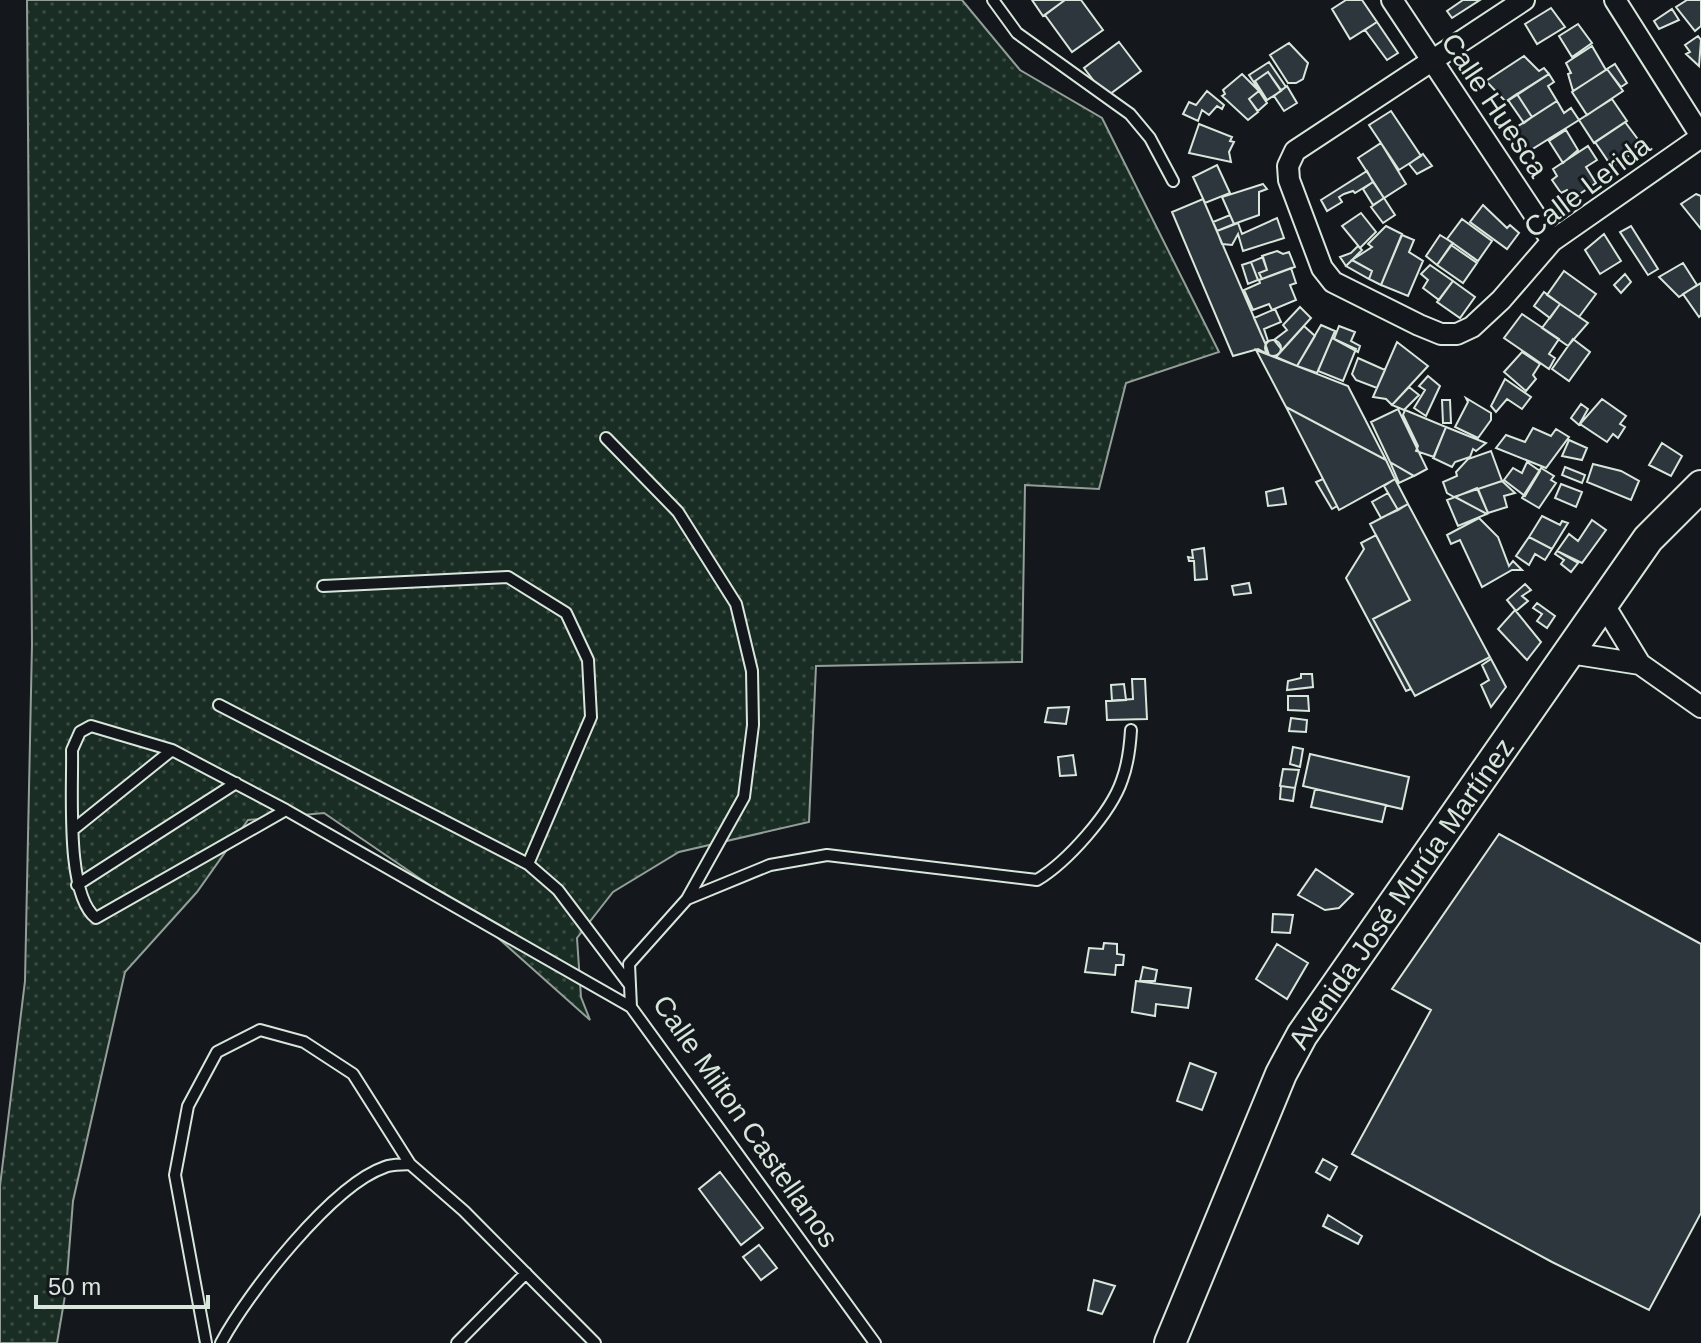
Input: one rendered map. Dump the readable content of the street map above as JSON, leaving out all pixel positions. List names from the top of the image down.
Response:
{
  "streets": {
    "main road": ["Avenida José Murúa Martínez"],
    "street": ["Calle Huesca", "Calle Lerida"],
    "lane": ["Calle Milton Castellanos"]
  },
  "crossings": [
    ["Calle Huesca", "Calle Lerida"]
  ],
  "scale_bar": "50 m"
}
